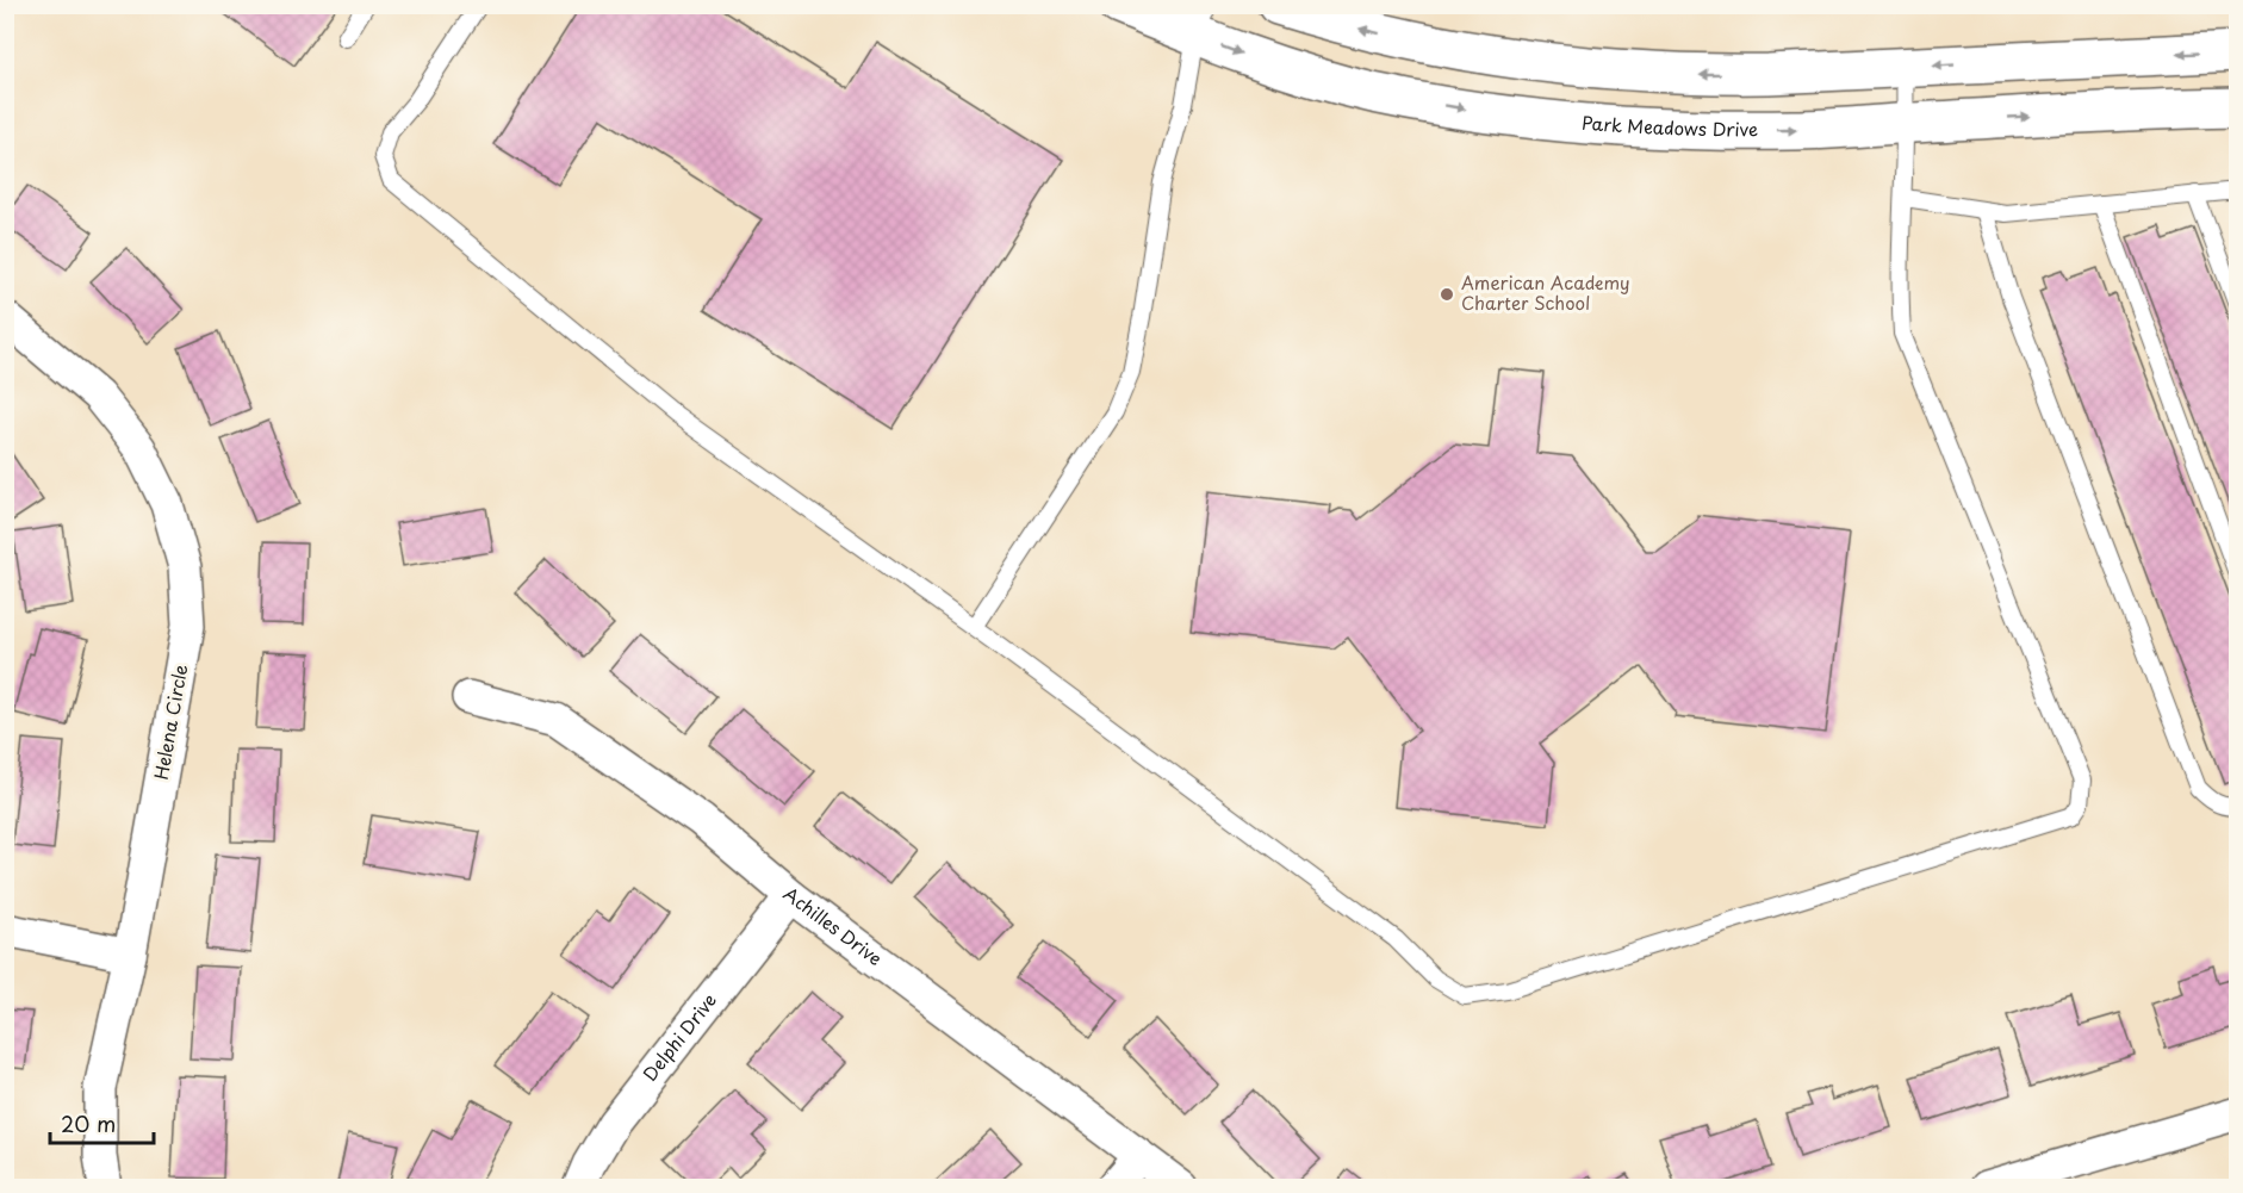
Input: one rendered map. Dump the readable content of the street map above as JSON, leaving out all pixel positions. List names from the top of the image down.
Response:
{
  "streets": {
    "main road": ["Park Meadows Drive"],
    "street": ["Helena Circle", "Achilles Drive", "Delphi Drive"]
  },
  "crossings": [
    ["Achilles Drive", "Delphi Drive"]
  ],
  "places": ["American Academy Charter School"],
  "scale_bar": "20 m"
}
